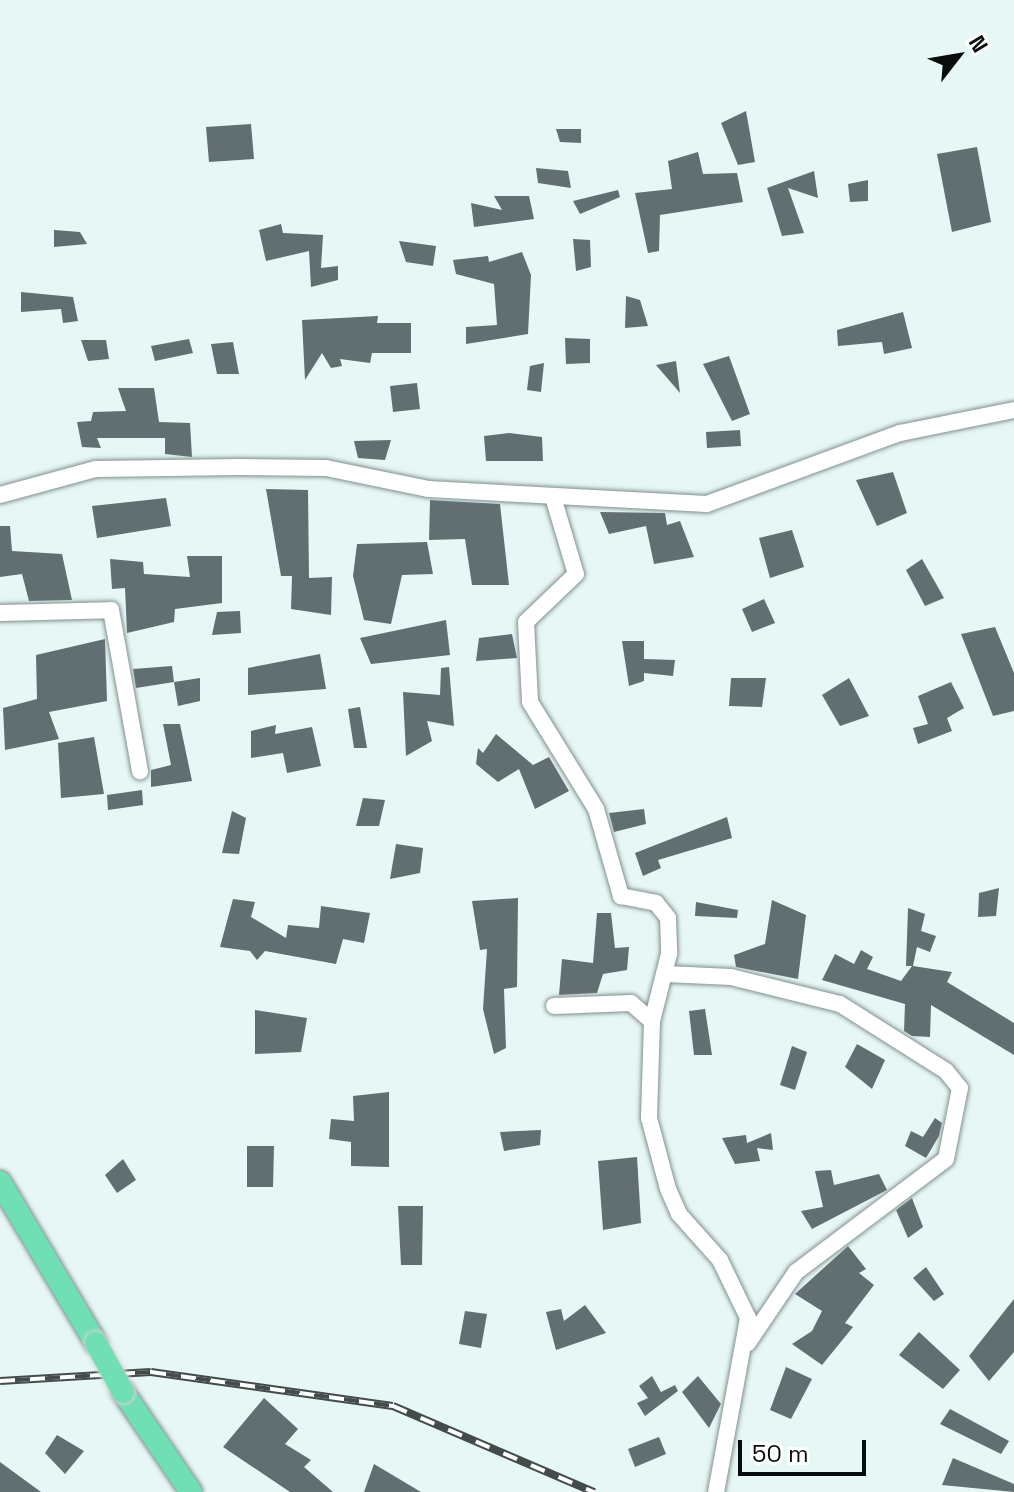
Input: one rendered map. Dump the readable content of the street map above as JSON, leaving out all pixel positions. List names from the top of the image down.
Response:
{
  "scale_bar": "50 m",
  "north": "top right"
}
